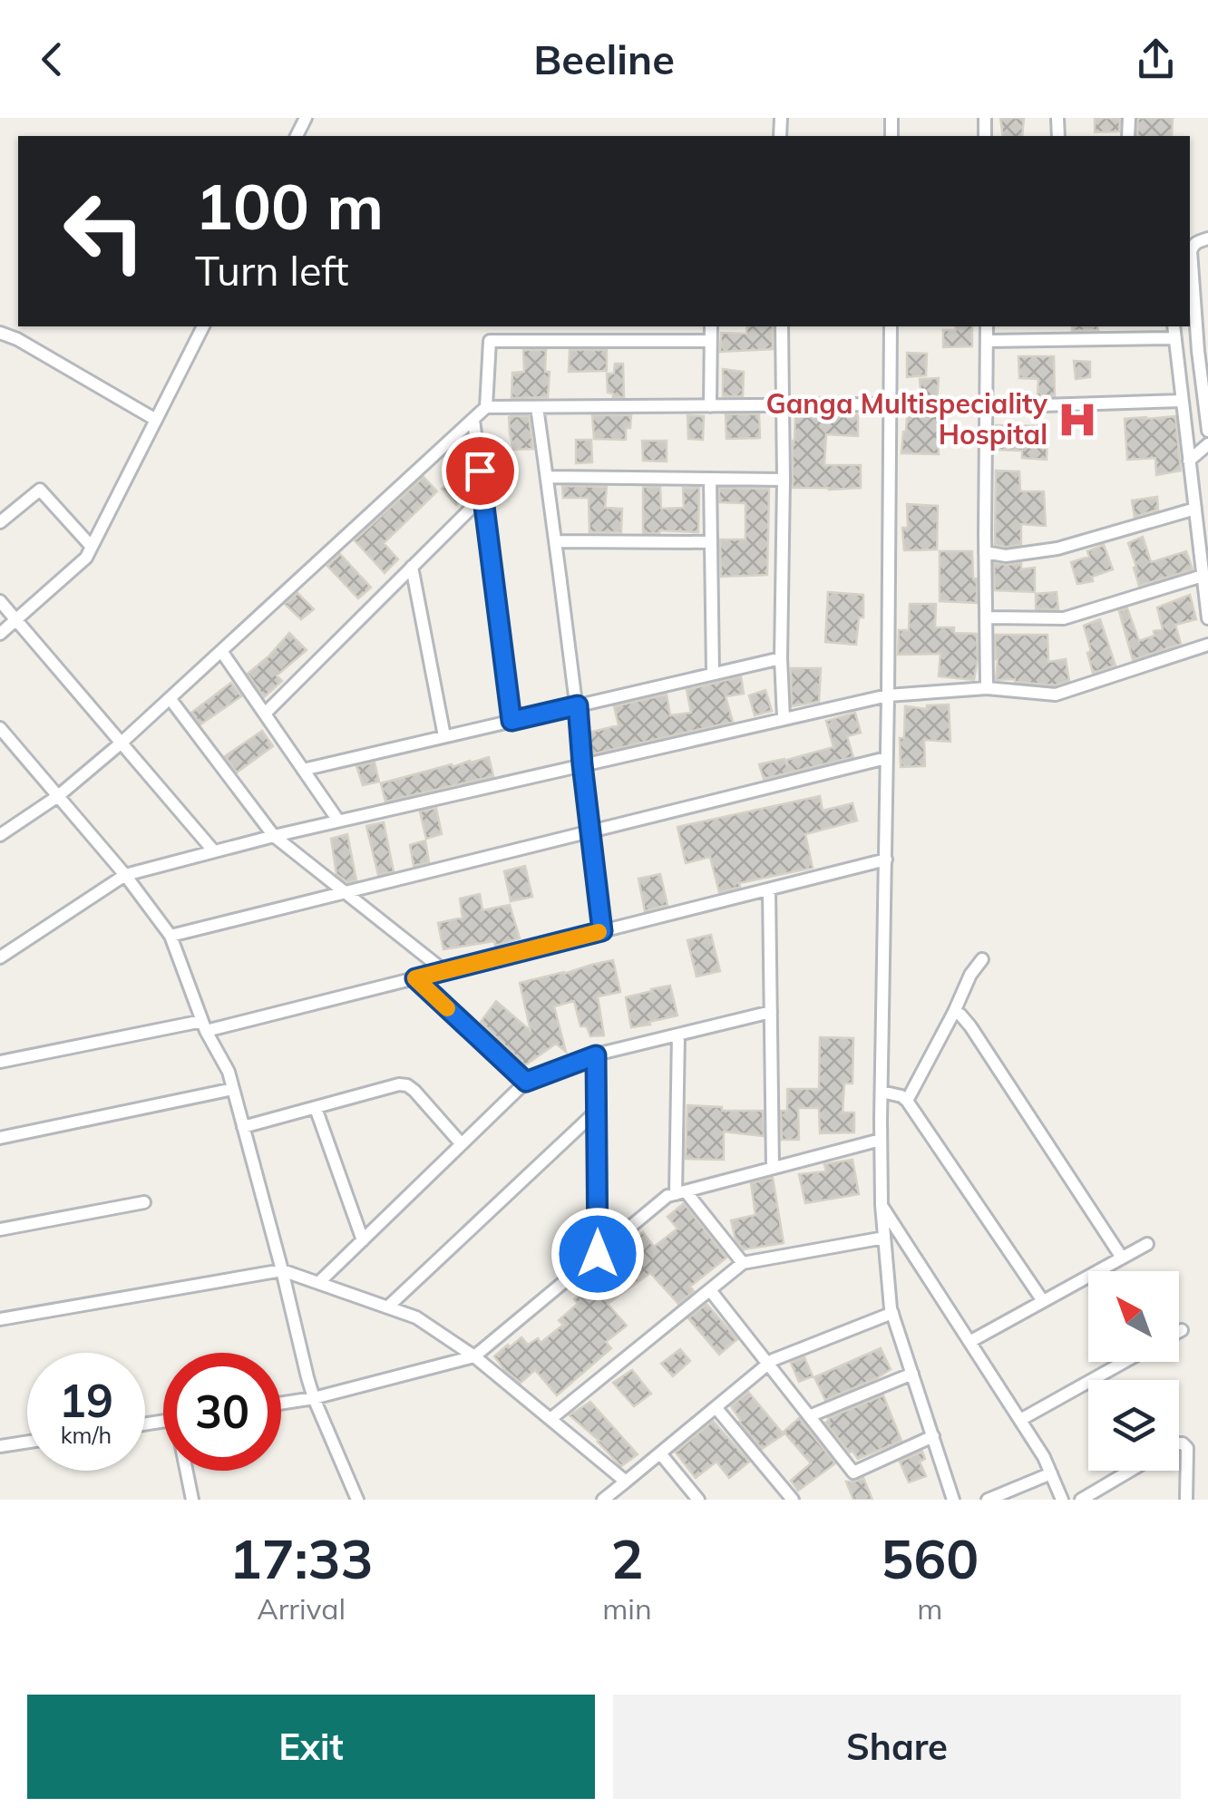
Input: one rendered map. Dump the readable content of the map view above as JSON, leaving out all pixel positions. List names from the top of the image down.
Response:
{
  "places": {
    "hospital": ["Ganga Multispeciality Hospital"]
  },
  "north": "top left",
  "page": {
    "header": "Beeline",
    "turn": ["100 m", "Turn left"],
    "speed": "19 km/h",
    "limit": "30",
    "eta": [
      "17:33",
      "Arrival",
      "2",
      "min",
      "560",
      "m"
    ],
    "buttons": ["Exit", "Share"]
  }
}
